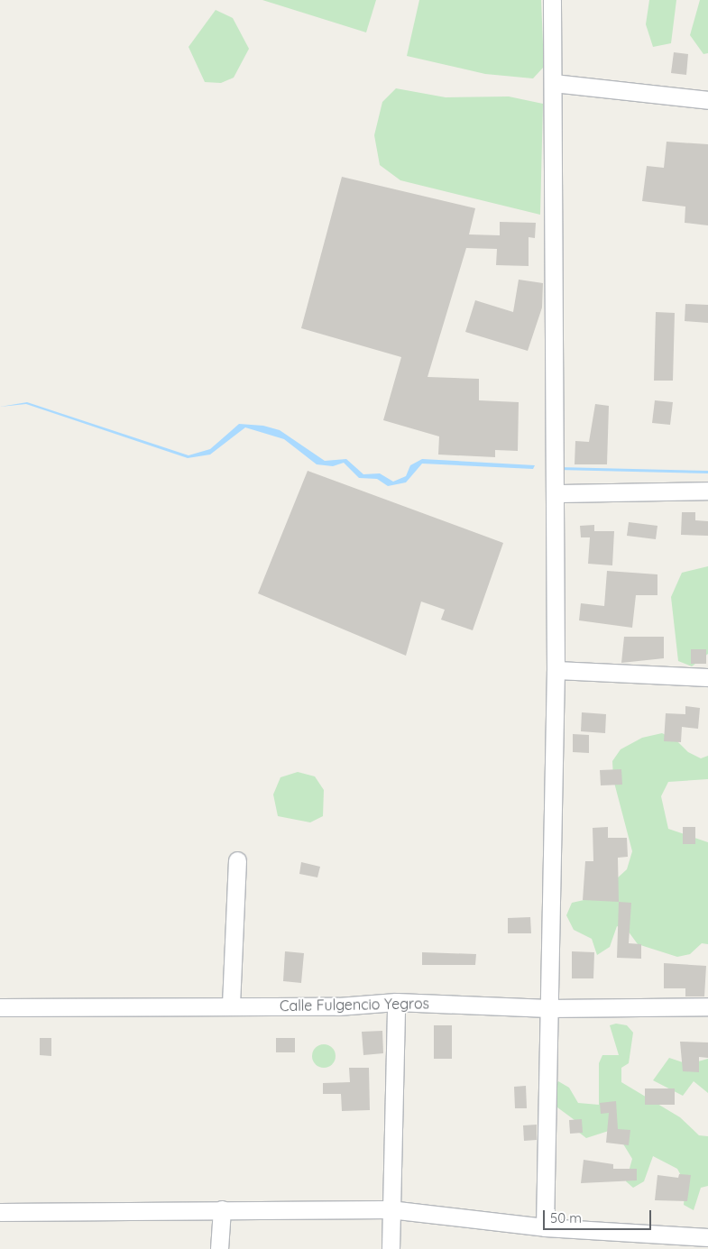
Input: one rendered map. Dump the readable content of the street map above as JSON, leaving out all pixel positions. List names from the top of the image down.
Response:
{
  "streets": {
    "street": ["Calle Fulgencio Yegros"]
  },
  "scale_bar": "50 m"
}
